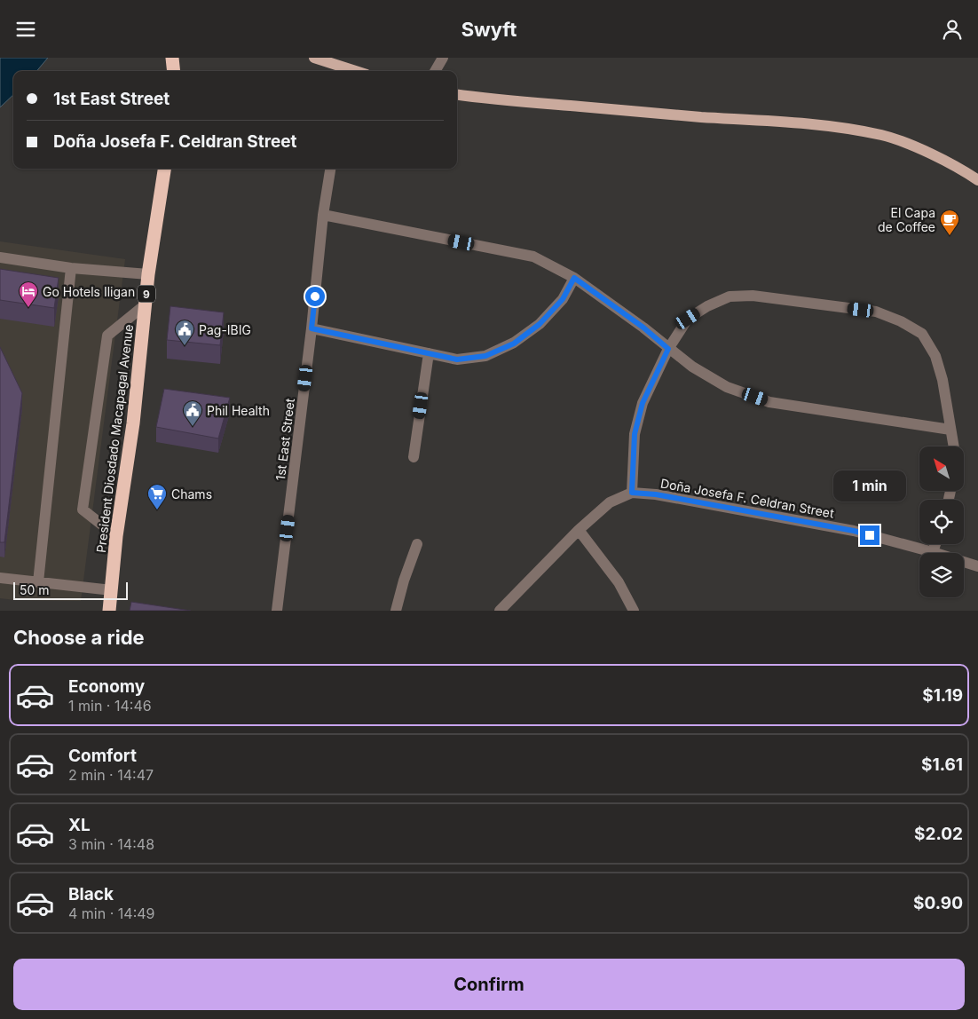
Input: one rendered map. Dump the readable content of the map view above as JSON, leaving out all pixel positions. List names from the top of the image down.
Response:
{
  "streets": {
    "highway": ["9", "President Diosdado Macapagal Avenue"],
    "street": ["1st East Street", "Doña Josefa F. Celdran Street"]
  },
  "places": {
    "cafe": ["El Capa de Coffee"],
    "hotel": ["Go Hotels Iligan"],
    "public building": ["Pag-IBIG", "Phil Health"],
    "supermarket": ["Chams"]
  },
  "scale_bar": "50 m",
  "north": "top left",
  "page": {
    "header": "Swyft",
    "banner": ["1st East Street", "Doña Josefa F. Celdran Street"],
    "bubble": "1 min",
    "scale": "50 m",
    "heading": "Choose a ride",
    "list": [
      {
        "name": "Economy",
        "note": "1 min · 14:46",
        "value": "$1.19"
      },
      {
        "name": "Comfort",
        "note": "2 min · 14:47",
        "value": "$1.61"
      },
      {
        "name": "XL",
        "note": "3 min · 14:48",
        "value": "$2.02"
      },
      {
        "name": "Black",
        "note": "4 min · 14:49",
        "value": "$0.90"
      }
    ],
    "buttons": "Confirm"
  }
}
